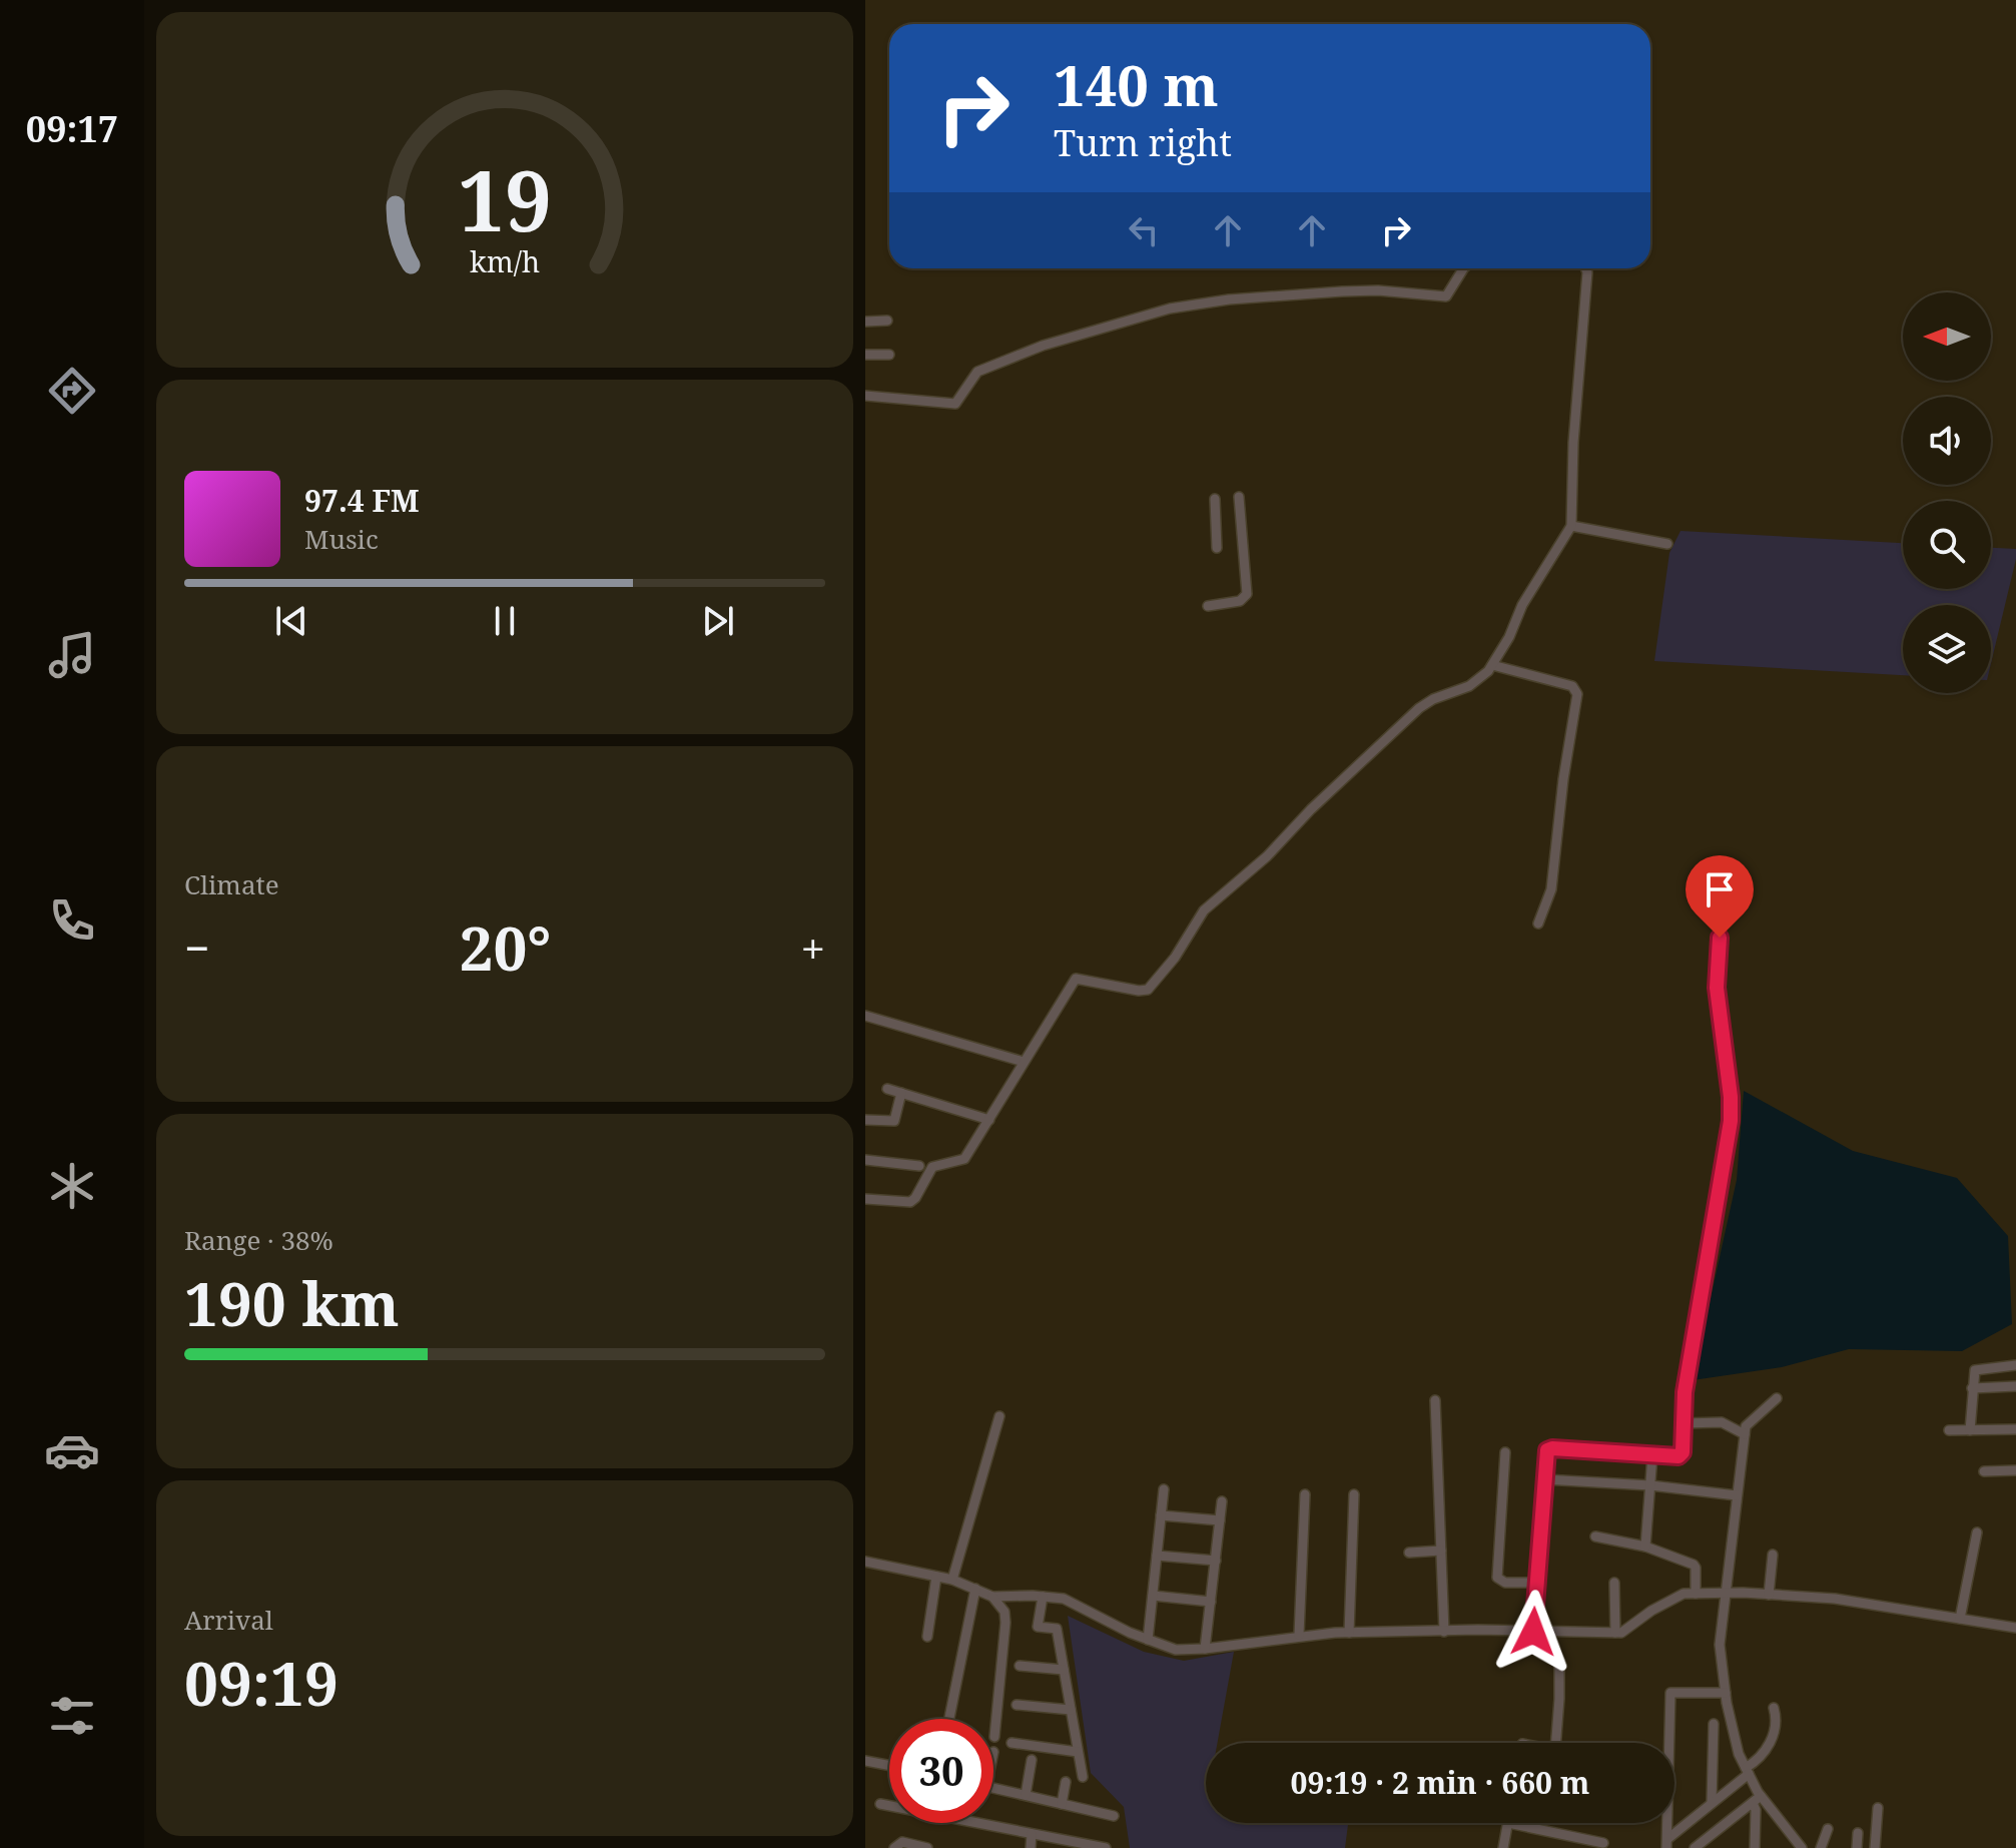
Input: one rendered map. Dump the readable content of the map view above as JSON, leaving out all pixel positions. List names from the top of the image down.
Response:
{
  "north": "left",
  "page": {
    "tabs": "09:17",
    "turn": ["140 m", "Turn right"],
    "song": ["97.4 FM", "Music"],
    "tile": [
      "Climate",
      ["Range · 38%", "190 km"],
      ["Arrival", "09:19"]
    ],
    "heat": ["−", "20°", "+"],
    "limit": "30",
    "trip": "09:19 · 2 min · 660 m",
    "gauge": ["19", "km/h"]
  }
}
